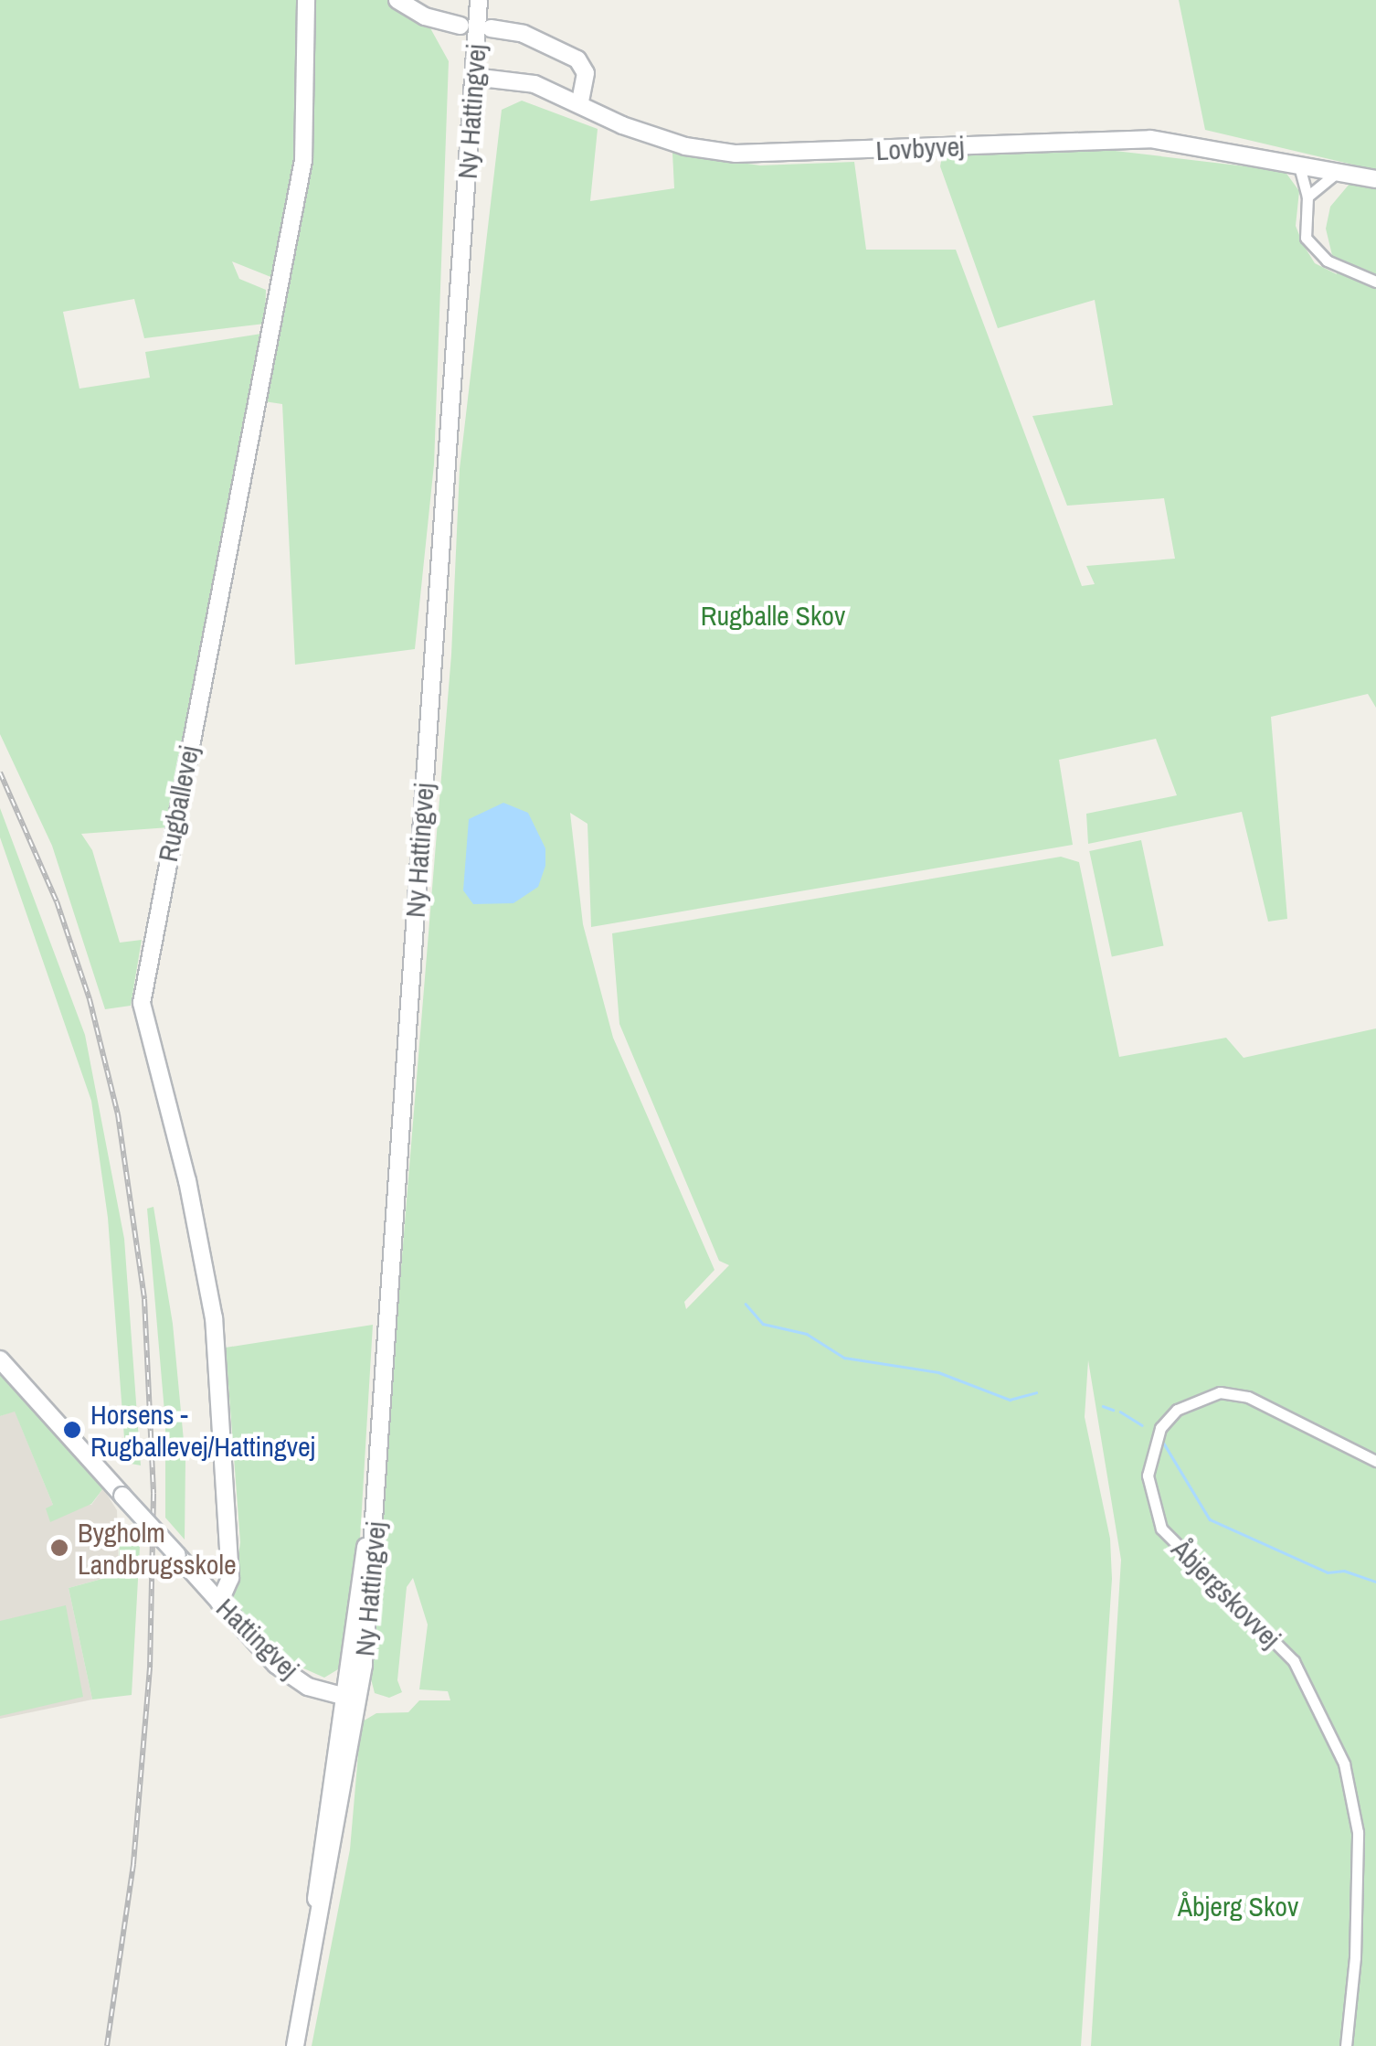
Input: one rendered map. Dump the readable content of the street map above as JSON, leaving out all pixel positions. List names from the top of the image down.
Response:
{
  "streets": {
    "street": [
      "Ny Hattingvej",
      "Lovbyvej",
      "Rugballevej",
      "Åbjergskovvej",
      "Hattingvej"
    ]
  },
  "crossings": [
    ["Ny Hattingvej", "Lovbyvej"],
    ["Ny Hattingvej", "Hattingvej"],
    ["Rugballevej", "Hattingvej"]
  ],
  "parks": ["Rugballe Skov", "Åbjerg Skov"],
  "places": ["Horsens - Rugballevej/Hattingvej", "Bygholm Landbrugsskole"]
}
